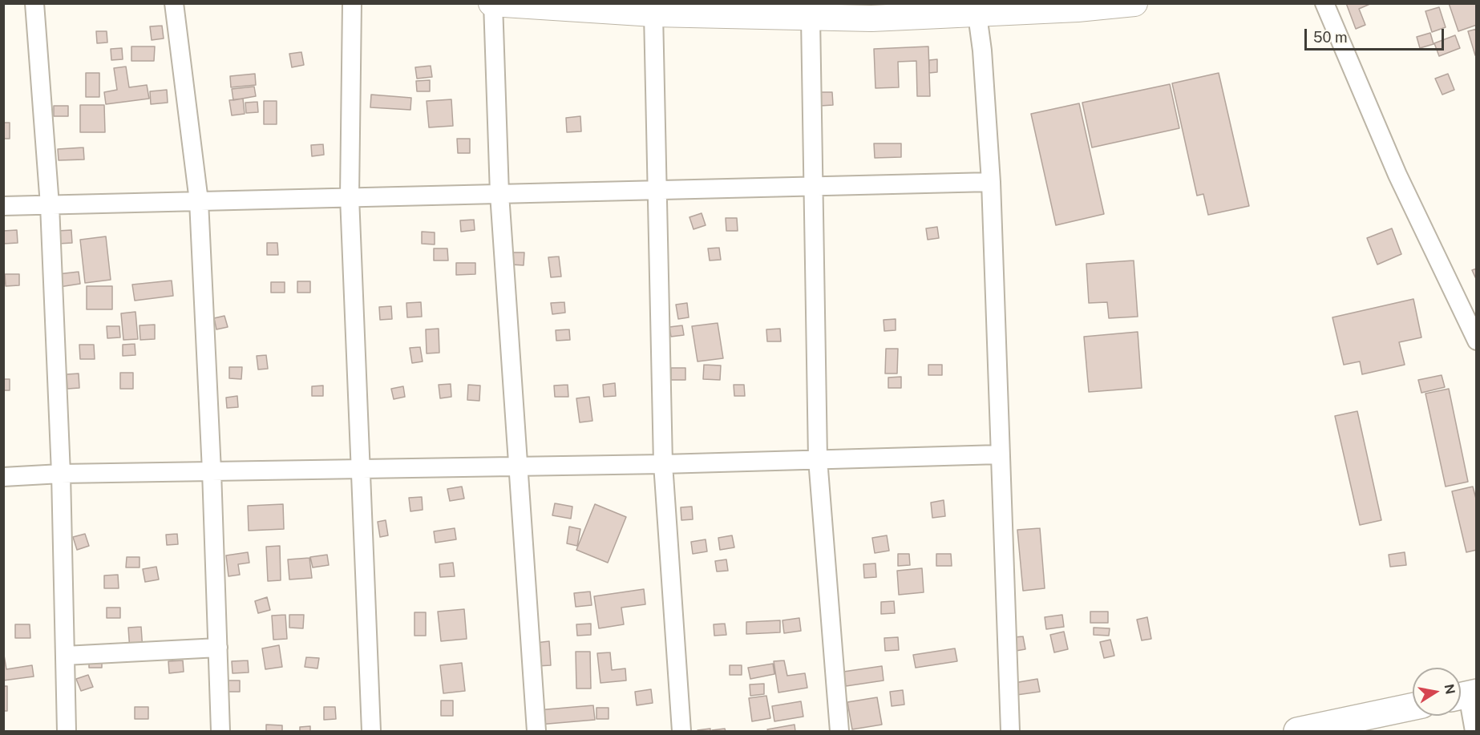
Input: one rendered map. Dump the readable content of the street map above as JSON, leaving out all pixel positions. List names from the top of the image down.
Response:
{
  "scale_bar": "50 m",
  "north": "right"
}
